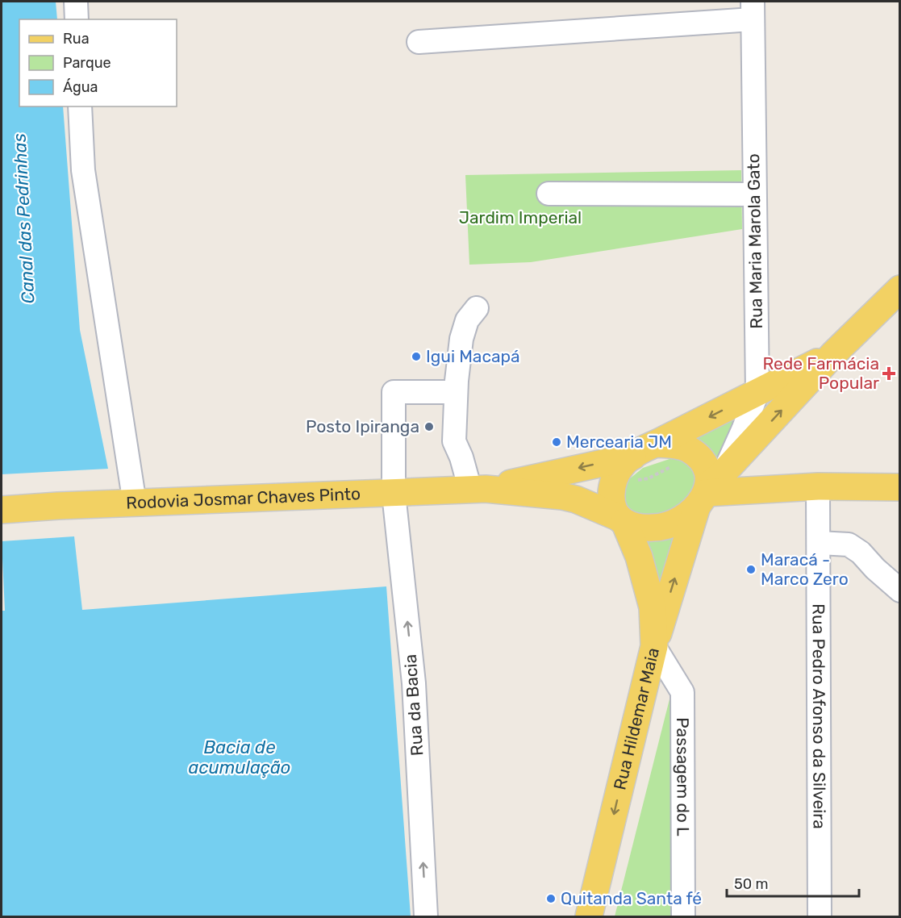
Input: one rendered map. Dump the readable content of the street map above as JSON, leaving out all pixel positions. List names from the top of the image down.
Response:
{
  "streets": {
    "main road": ["Rodovia Josmar Chaves Pinto", "Rua Hildemar Maia"],
    "street": [
      "Rua Maria Marola Gato",
      "Rua da Bacia",
      "Rua Pedro Afonso da Silveira",
      "Passagem do L"
    ]
  },
  "crossings": [
    ["Rua Maria Marola Gato", "Rodovia Josmar Chaves Pinto"],
    ["Rua Maria Marola Gato", "Rua Hildemar Maia"],
    ["Rodovia Josmar Chaves Pinto", "Rua da Bacia"],
    ["Rodovia Josmar Chaves Pinto", "Rua Hildemar Maia"],
    ["Rua Hildemar Maia", "Passagem do L"]
  ],
  "one_way": ["Rua da Bacia", "Rua Hildemar Maia"],
  "water": ["Canal das Pedrinhas", "Bacia de acumulação"],
  "parks": ["Jardim Imperial"],
  "places": {
    "other": [
      "Igui Macapá",
      "Posto Ipiranga",
      "Mercearia JM",
      "Maracá - Marco Zero",
      "Quitanda Santa fé"
    ],
    "health": ["Rede Farmácia Popular"]
  },
  "legend": ["Rua", "Parque", "Água"],
  "scale_bar": "50 m"
}
